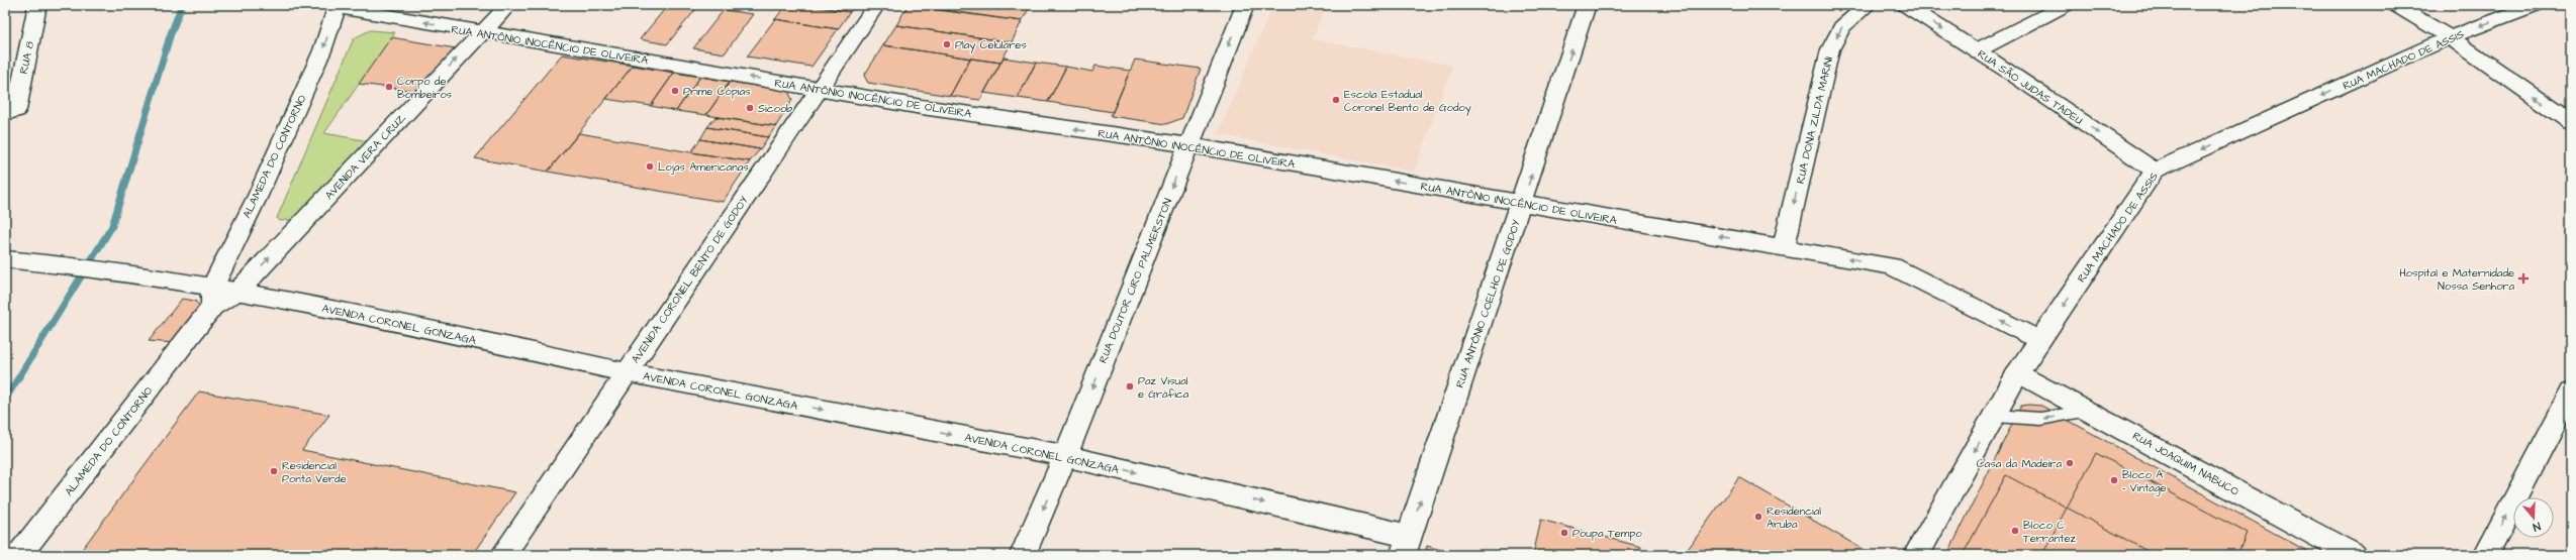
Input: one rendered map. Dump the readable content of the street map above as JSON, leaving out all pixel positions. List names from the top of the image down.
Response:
{
  "streets": {
    "street": [
      "RUA ANTÔNIO INOCÊNCIO DE OLIVEIRA",
      "RUA 8",
      "RUA MACHADO DE ASSIS",
      "RUA SÃO JUDAS TADEU",
      "RUA DONA ZILDA MARINI",
      "ALAMEDA DO CONTORNO",
      "AVENIDA VERA CRUZ",
      "AVENIDA CORONEL BENTO DE GODOY",
      "RUA DOUTOR CIRO PALMERSTON",
      "RUA ANTÔNIO COELHO DE GODOY",
      "AVENIDA CORONEL GONZAGA",
      "RUA JOAQUIM NABUCO"
    ]
  },
  "crossings": [
    ["RUA ANTÔNIO INOCÊNCIO DE OLIVEIRA", "RUA MACHADO DE ASSIS"],
    ["RUA ANTÔNIO INOCÊNCIO DE OLIVEIRA", "RUA DONA ZILDA MARINI"],
    ["RUA ANTÔNIO INOCÊNCIO DE OLIVEIRA", "ALAMEDA DO CONTORNO"],
    ["RUA ANTÔNIO INOCÊNCIO DE OLIVEIRA", "AVENIDA VERA CRUZ"],
    ["RUA ANTÔNIO INOCÊNCIO DE OLIVEIRA", "AVENIDA CORONEL BENTO DE GODOY"],
    ["RUA ANTÔNIO INOCÊNCIO DE OLIVEIRA", "RUA DOUTOR CIRO PALMERSTON"],
    ["RUA ANTÔNIO INOCÊNCIO DE OLIVEIRA", "RUA ANTÔNIO COELHO DE GODOY"],
    ["RUA MACHADO DE ASSIS", "RUA SÃO JUDAS TADEU"],
    ["RUA MACHADO DE ASSIS", "RUA JOAQUIM NABUCO"],
    ["ALAMEDA DO CONTORNO", "AVENIDA VERA CRUZ"],
    ["ALAMEDA DO CONTORNO", "AVENIDA CORONEL GONZAGA"],
    ["AVENIDA VERA CRUZ", "AVENIDA CORONEL GONZAGA"],
    ["AVENIDA CORONEL BENTO DE GODOY", "AVENIDA CORONEL GONZAGA"],
    ["RUA DOUTOR CIRO PALMERSTON", "AVENIDA CORONEL GONZAGA"],
    ["RUA ANTÔNIO COELHO DE GODOY", "AVENIDA CORONEL GONZAGA"]
  ],
  "one_way": [
    "RUA ANTÔNIO INOCÊNCIO DE OLIVEIRA",
    "RUA MACHADO DE ASSIS",
    "RUA SÃO JUDAS TADEU",
    "RUA DONA ZILDA MARINI",
    "ALAMEDA DO CONTORNO",
    "AVENIDA VERA CRUZ",
    "RUA DOUTOR CIRO PALMERSTON",
    "RUA ANTÔNIO COELHO DE GODOY",
    "AVENIDA CORONEL GONZAGA"
  ],
  "places": {
    "other": [
      "Play Celulares",
      "Corpo de Bombeiros",
      "Prime Cópias",
      "Escola Estadual Coronel Bento de Godoy",
      "Sicoob",
      "Lojas Americanas",
      "Paz Visual e Gráfica",
      "Casa da Madeira",
      "Residencial Ponta Verde",
      "Bloco A - Vintage",
      "Residencial Aruba",
      "Bloco C Terrantez",
      "Poupa Tempo"
    ],
    "health": ["Hospital e Maternidade Nossa Senhora"]
  },
  "north": "bottom"
}
